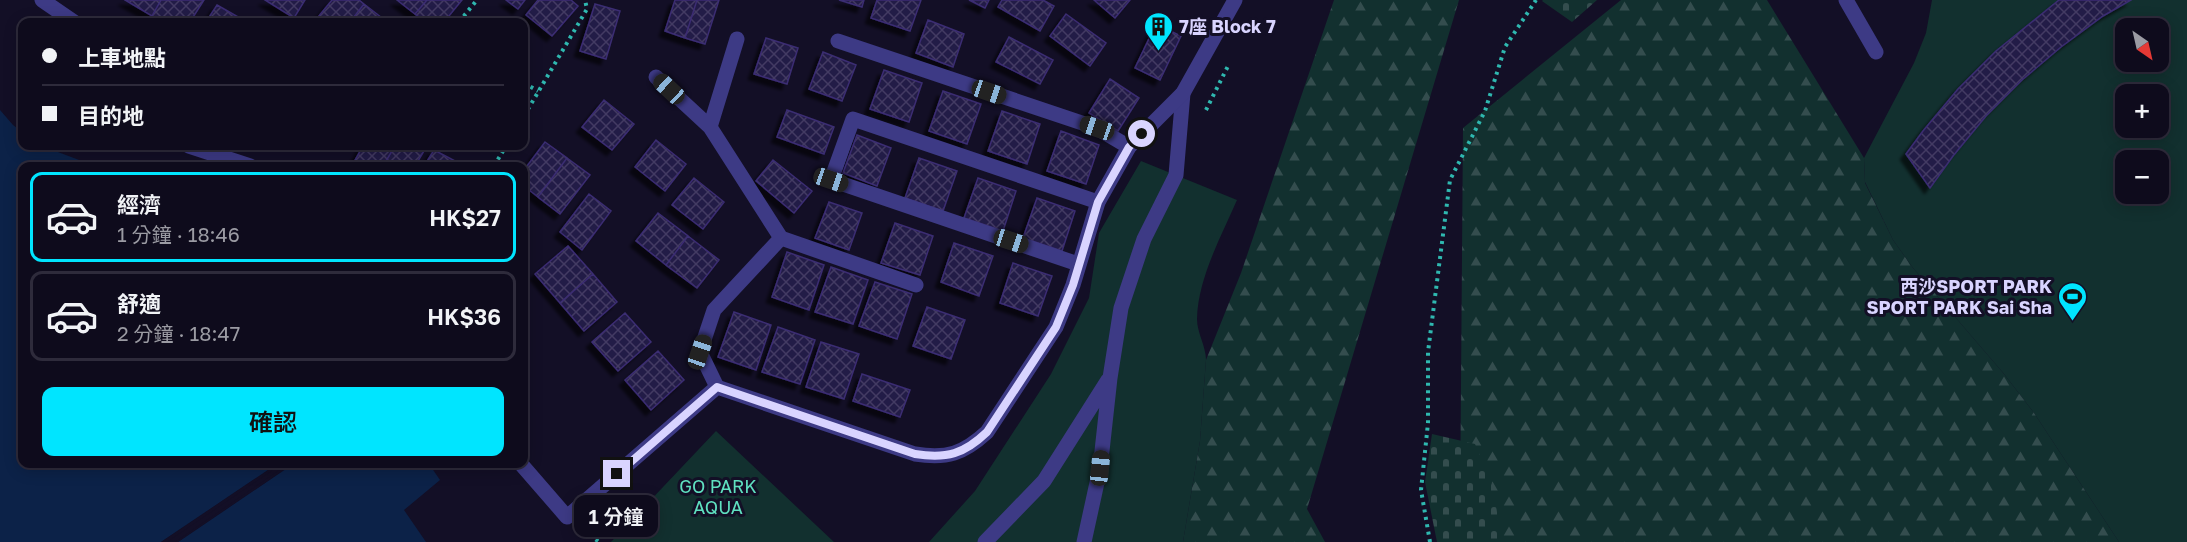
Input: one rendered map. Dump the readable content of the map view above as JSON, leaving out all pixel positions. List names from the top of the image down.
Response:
{
  "parks": ["GO PARK AQUA"],
  "places": {
    "building": ["7座 Block 7"],
    "sports": ["西沙SPORT PARK SPORT PARK Sai Sha"]
  },
  "north": "bottom right",
  "page": {
    "map_buttons": ["+", "−"],
    "banner": ["上車地點", "目的地"],
    "list": [
      {
        "name": "經濟",
        "note": "1 分鐘 · 18:46",
        "value": "HK$27"
      },
      {
        "name": "舒適",
        "note": "2 分鐘 · 18:47",
        "value": "HK$36"
      }
    ],
    "buttons": "確認",
    "bubble": "1 分鐘"
  }
}
